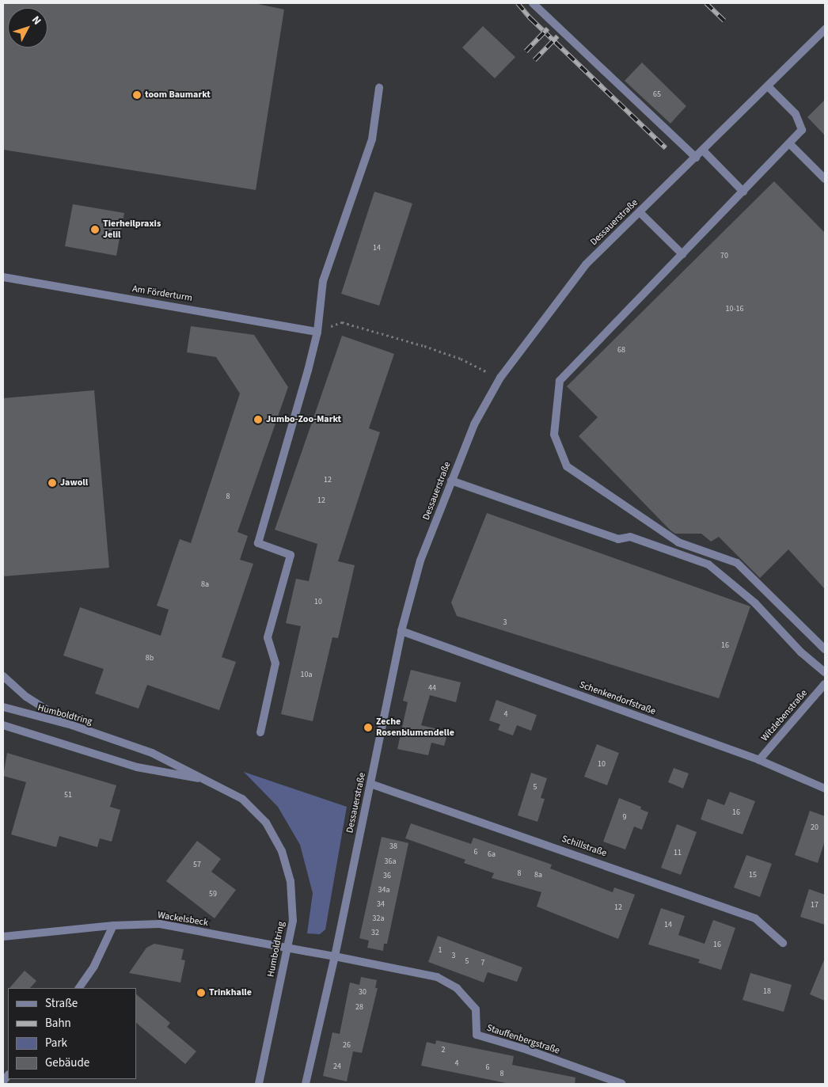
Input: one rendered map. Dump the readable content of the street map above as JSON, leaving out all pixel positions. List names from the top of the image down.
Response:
{
  "streets": {
    "street": [
      "Dessauerstraße",
      "Am Förderturm",
      "Schenkendorfstraße",
      "Humboldtring",
      "Witzlebenstraße",
      "Schillstraße",
      "Wackelsbeck",
      "Stauffenbergstraße"
    ]
  },
  "crossings": [
    ["Dessauerstraße", "Schenkendorfstraße"],
    ["Dessauerstraße", "Schillstraße"],
    ["Dessauerstraße", "Wackelsbeck"],
    ["Dessauerstraße", "Stauffenbergstraße"],
    ["Schenkendorfstraße", "Witzlebenstraße"],
    ["Wackelsbeck", "Stauffenbergstraße"]
  ],
  "places": [
    "toom Baumarkt",
    "Tierheilpraxis Jelil",
    "Jumbo-Zoo-Markt",
    "Jawoll",
    "Zeche Rosenblumendelle",
    "Trinkhalle"
  ],
  "house_numbers": [
    "65",
    "14",
    "70",
    "10-16",
    "68",
    "12",
    "8",
    "12",
    "8a",
    "10",
    "3",
    "16",
    "8b",
    "10a",
    "44",
    "4",
    "10",
    "5",
    "51",
    "16",
    "9",
    "20",
    "38",
    "6",
    "11",
    "6a",
    "36a",
    "57",
    "8",
    "8a",
    "15",
    "36",
    "34a",
    "59",
    "34",
    "17",
    "12",
    "32a",
    "14",
    "32",
    "16",
    "1",
    "3",
    "5",
    "7",
    "18",
    "30",
    "28",
    "26",
    "2",
    "4",
    "24",
    "6",
    "8"
  ],
  "legend": [
    "Straße",
    "Bahn",
    "Park",
    "Gebäude"
  ],
  "north": "top right"
}
